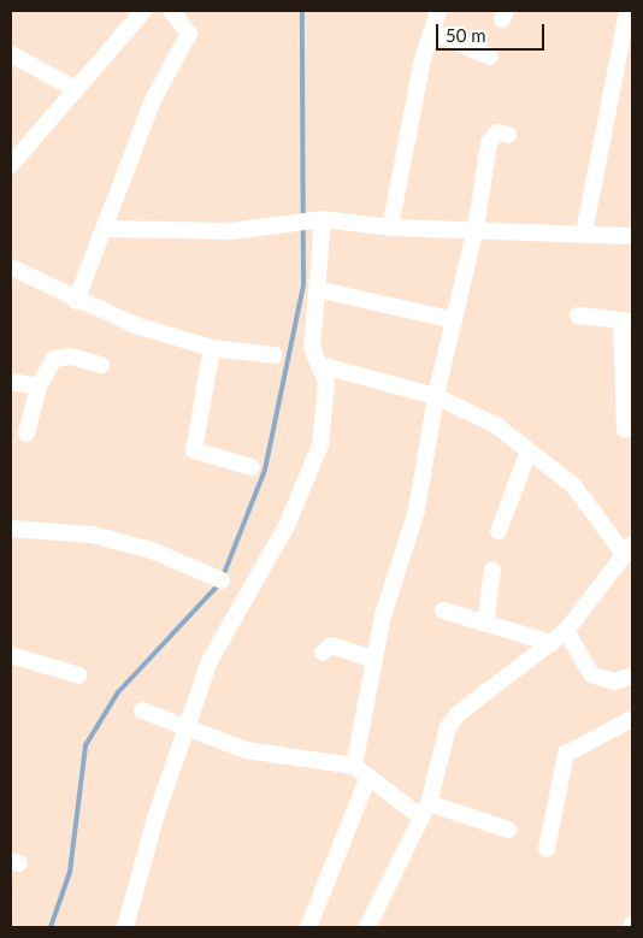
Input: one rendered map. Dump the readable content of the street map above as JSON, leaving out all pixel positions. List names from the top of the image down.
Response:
{
  "scale_bar": "50 m"
}
